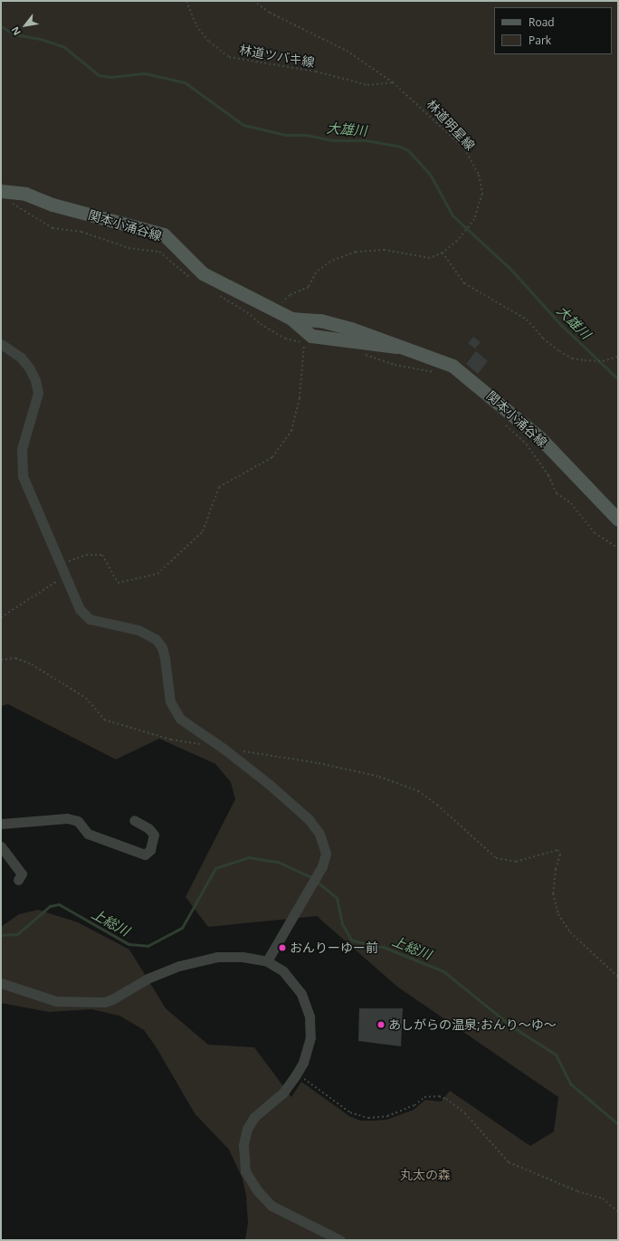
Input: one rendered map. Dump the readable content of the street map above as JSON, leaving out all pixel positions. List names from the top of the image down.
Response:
{
  "streets": {
    "main road": ["関本小涌谷線"],
    "path": ["林道ツバキ線", "林道明星線"]
  },
  "crossings": [
    ["林道ツバキ線", "林道明星線"],
    ["林道明星線", "関本小涌谷線"]
  ],
  "water": ["大雄川", "上総川"],
  "parks": ["丸太の森"],
  "places": ["おんりーゆー前", "あしがらの温泉;おんり〜ゆ〜"],
  "legend": ["Road", "Park"],
  "north": "bottom left"
}
